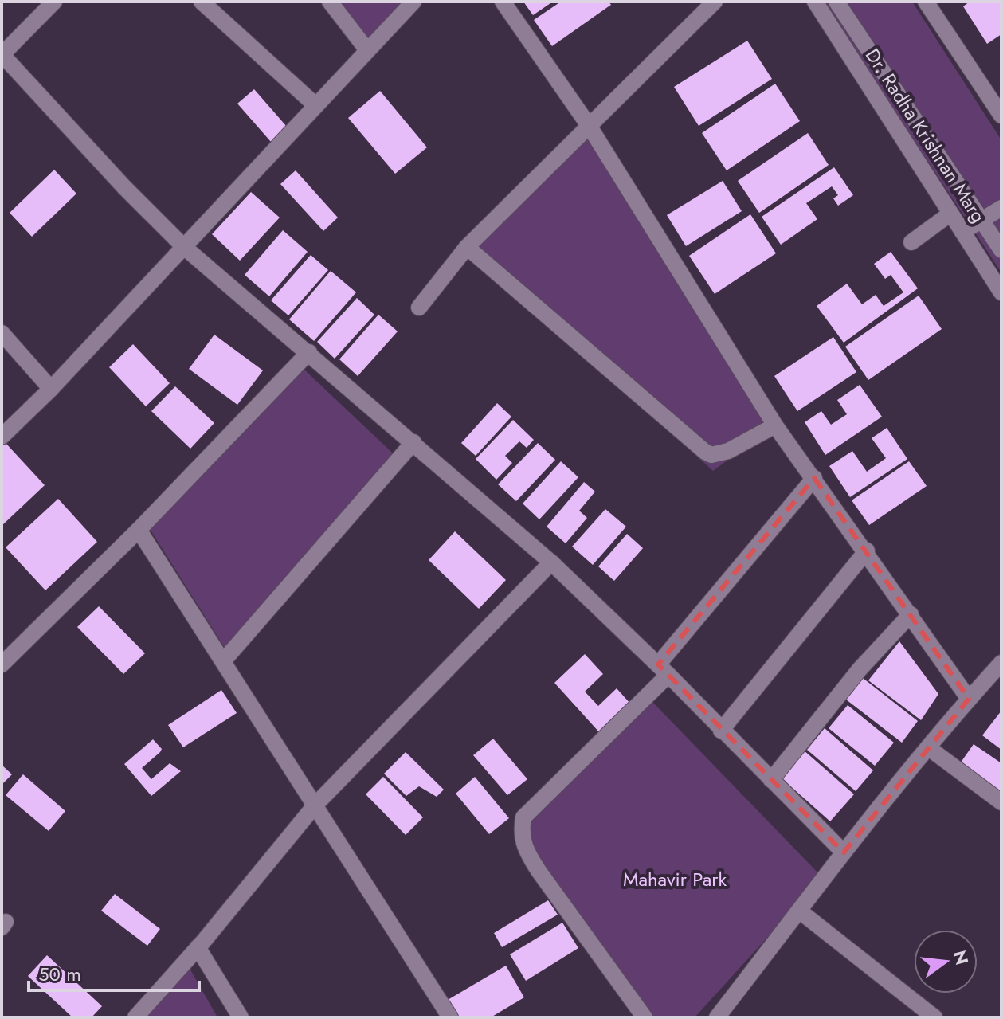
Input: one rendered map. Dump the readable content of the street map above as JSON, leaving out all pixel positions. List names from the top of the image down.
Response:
{
  "streets": {
    "street": ["Dr. Radha Krishnan Marg"]
  },
  "parks": ["Mahavir Park"],
  "scale_bar": "50 m",
  "north": "right"
}
